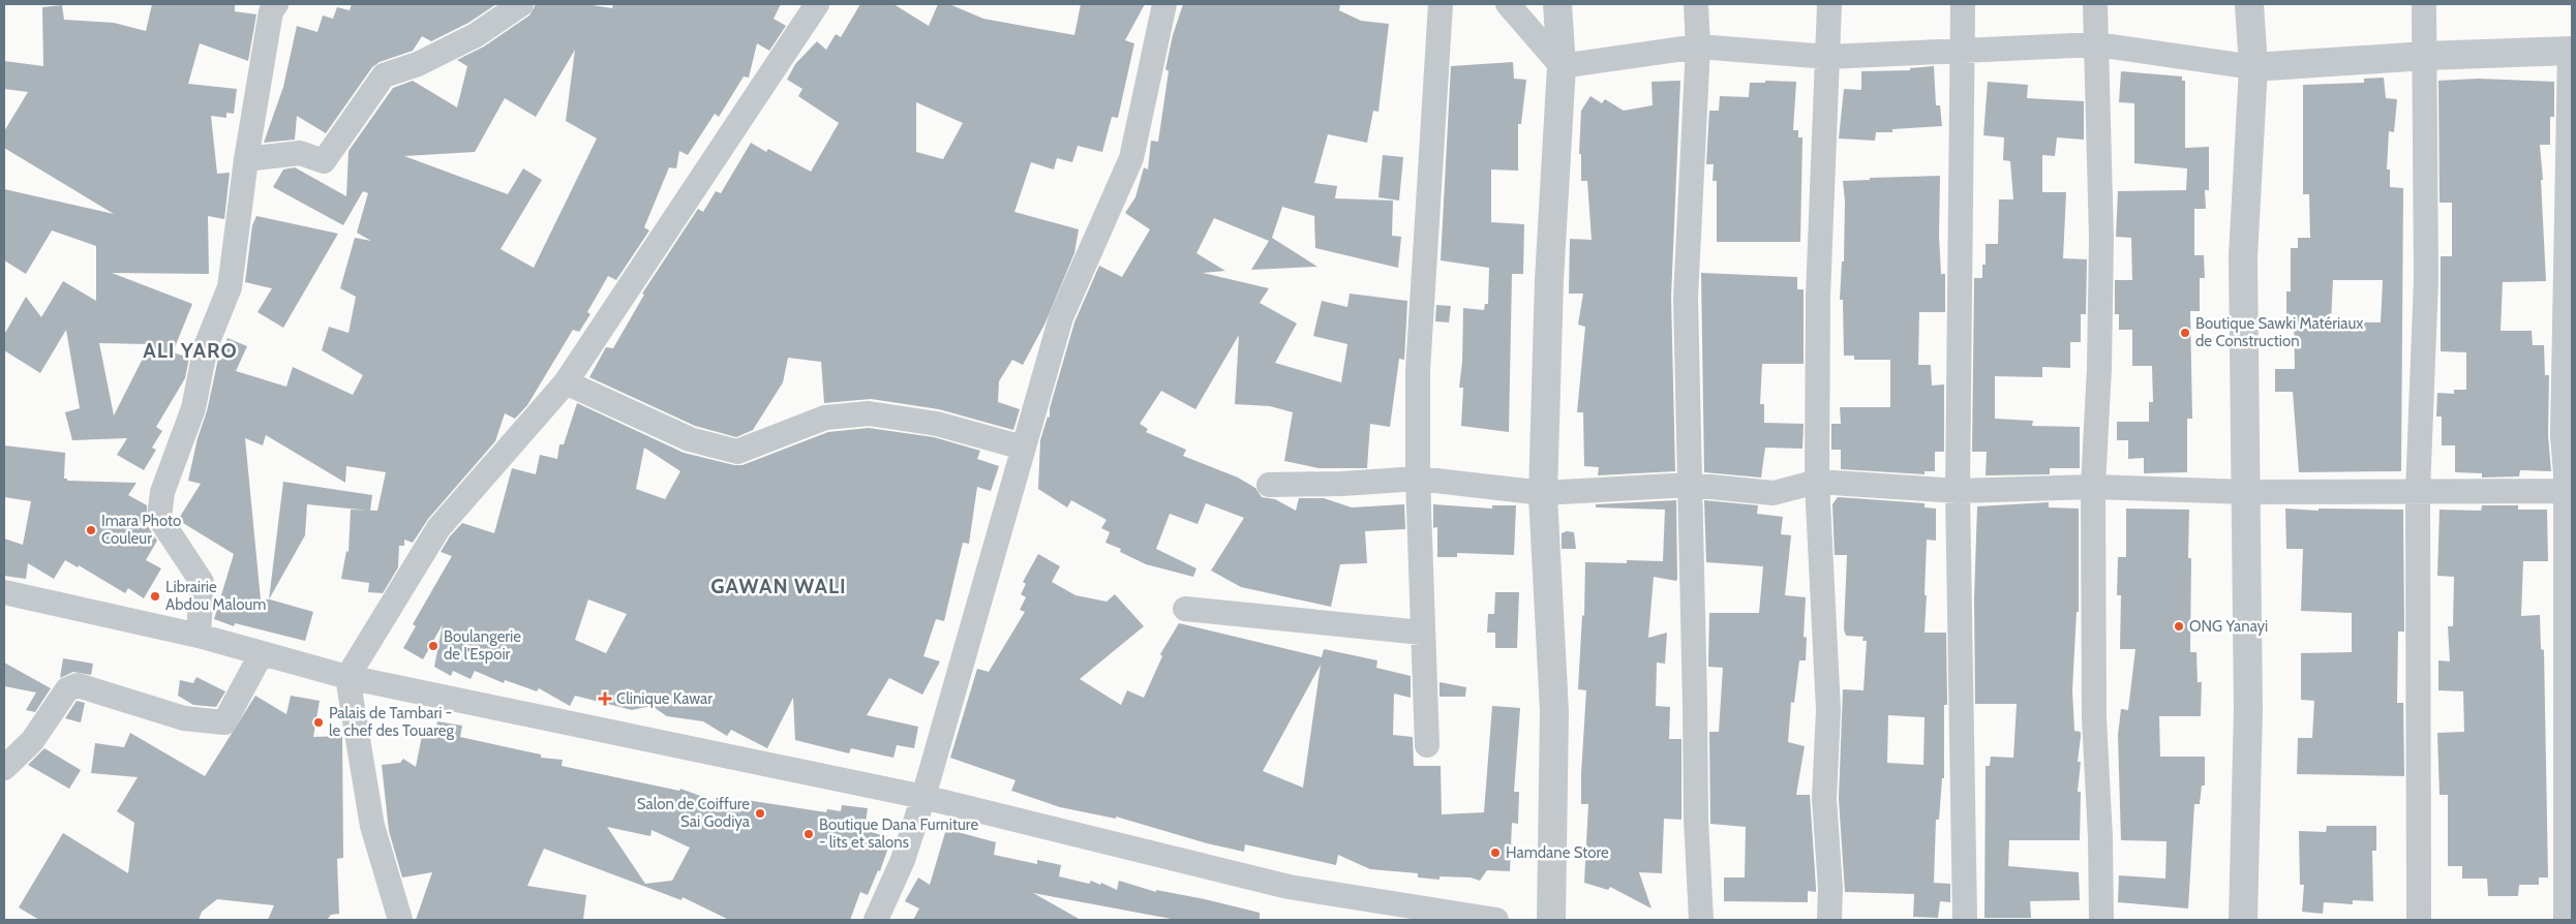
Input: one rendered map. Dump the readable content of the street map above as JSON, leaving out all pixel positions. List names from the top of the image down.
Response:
{
  "districts": ["ALI YARO", "GAWAN WALI"],
  "places": {
    "other": [
      "Boutique Sawki Matériaux de Construction",
      "Imara Photo Couleur",
      "Librairie Abdou Maloum",
      "ONG Yanayi",
      "Boulangerie de l'Espoir",
      "Palais de Tambari - le chef des Touareg",
      "Salon de Coiffure Sai Godiya",
      "Boutique Dana Furniture - lits et salons",
      "Hamdane Store"
    ],
    "health": ["Clinique Kawar"]
  }
}
